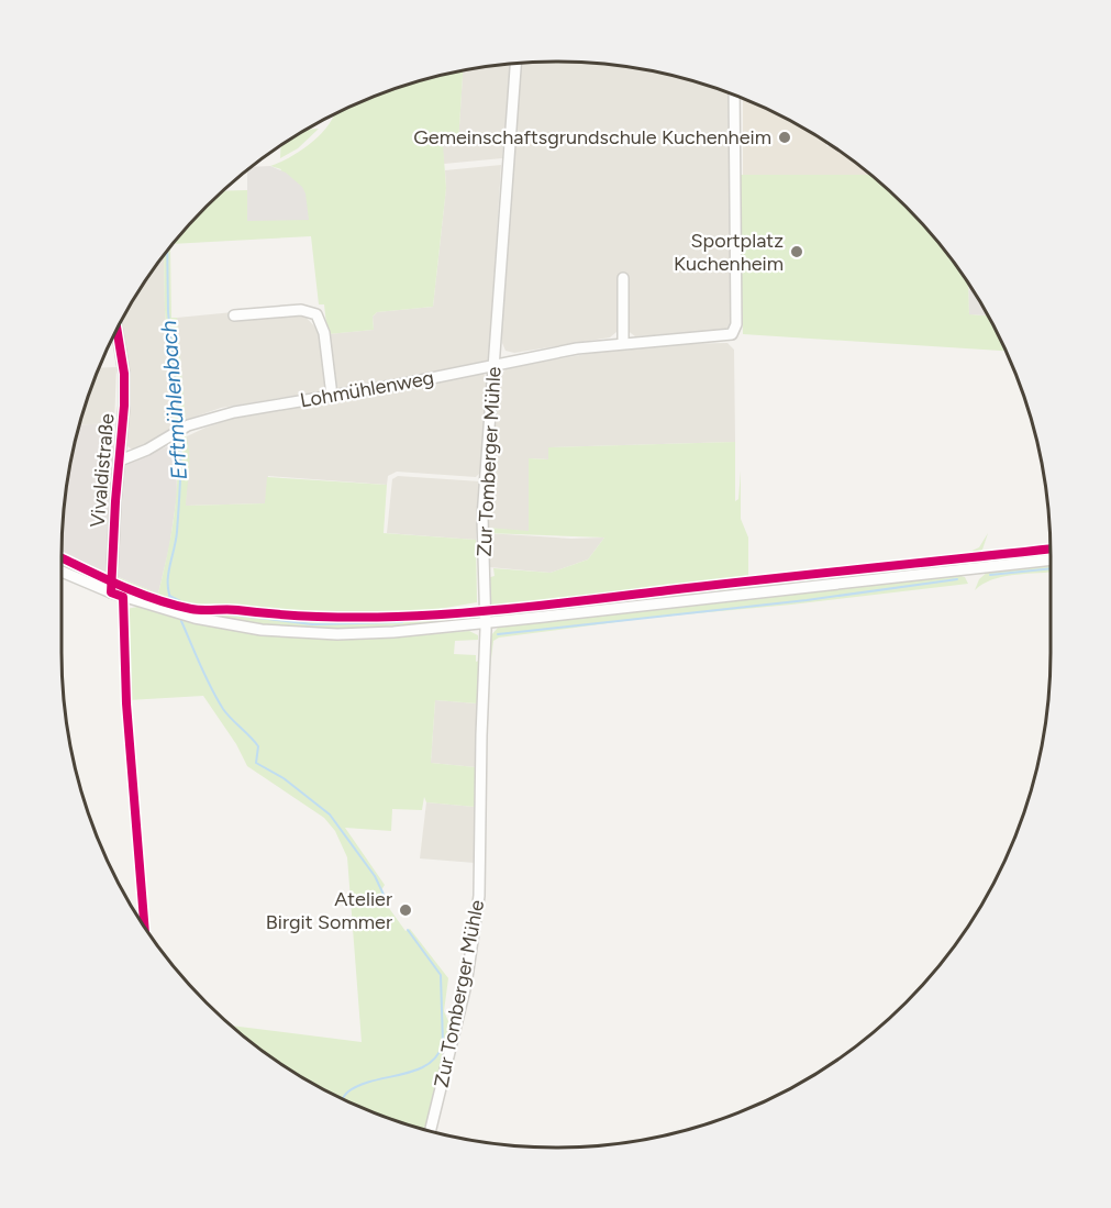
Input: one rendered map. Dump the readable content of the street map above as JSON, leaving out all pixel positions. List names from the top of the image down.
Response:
{
  "streets": {
    "street": ["Lohmühlenweg", "Zur Tomberger Mühle", "Vivaldistraße"]
  },
  "crossings": [
    ["Lohmühlenweg", "Zur Tomberger Mühle"],
    ["Lohmühlenweg", "Vivaldistraße"]
  ],
  "water": ["Erftmühlenbach"],
  "places": ["Gemeinschaftsgrundschule Kuchenheim", "Sportplatz Kuchenheim", "Atelier Birgit Sommer"]
}
